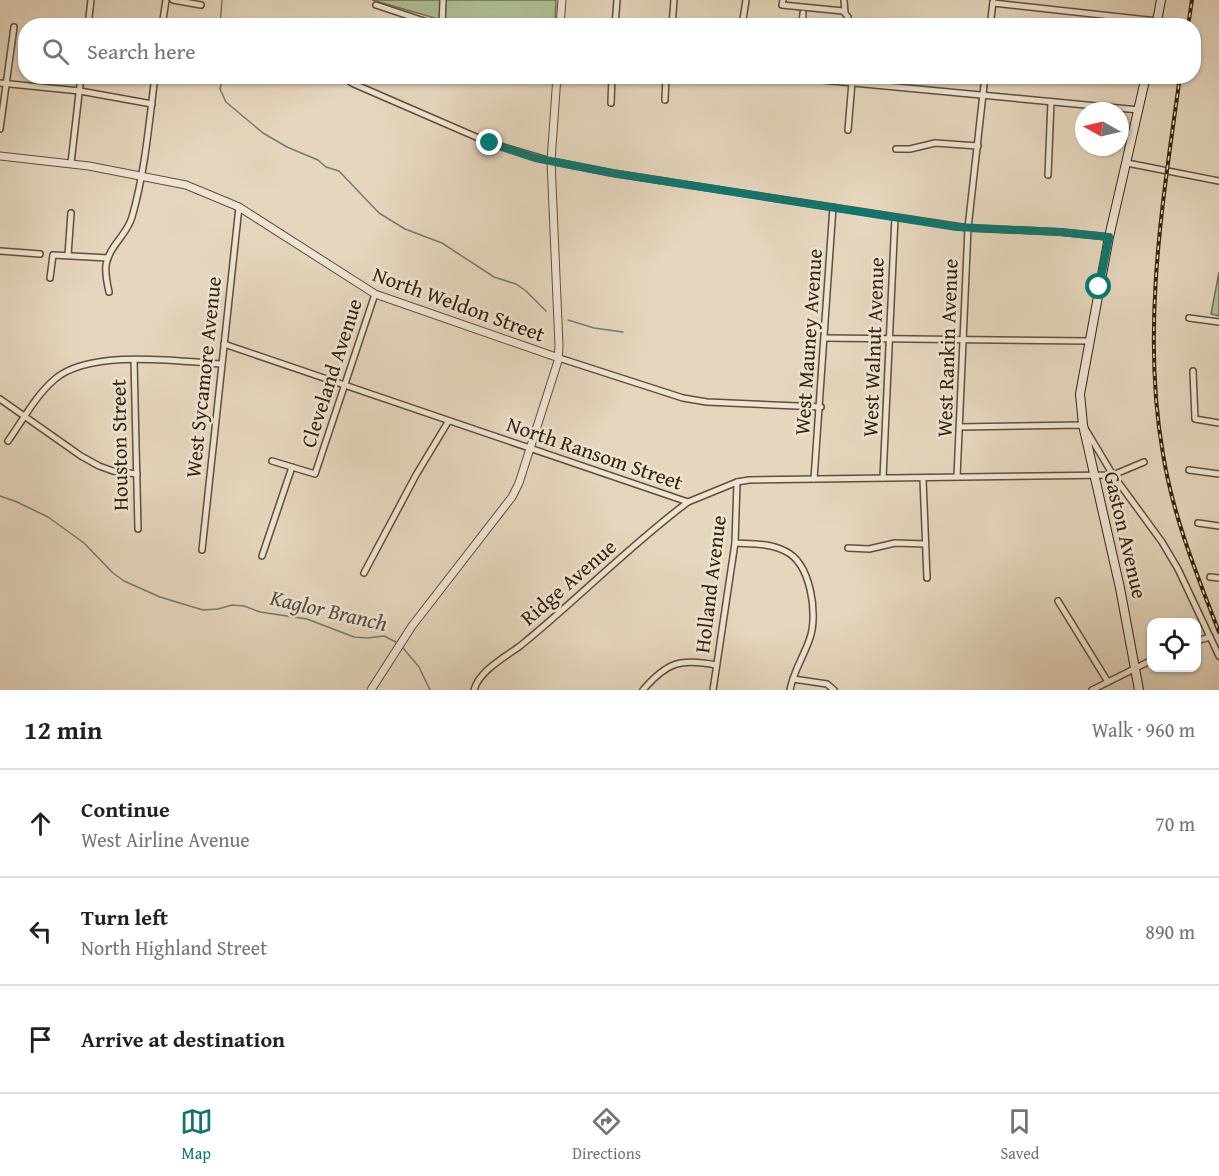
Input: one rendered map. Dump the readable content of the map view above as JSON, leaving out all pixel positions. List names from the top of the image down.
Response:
{
  "streets": {
    "main road": ["Gaston Avenue"],
    "street": [
      "North Weldon Street",
      "West Mauney Avenue",
      "West Walnut Avenue",
      "West Rankin Avenue",
      "Cleveland Avenue",
      "West Sycamore Avenue",
      "Houston Street",
      "North Ransom Street",
      "Ridge Avenue",
      "Holland Avenue"
    ]
  },
  "crossings": [
    ["North Weldon Street", "West Mauney Avenue"],
    ["North Weldon Street", "Cleveland Avenue"],
    ["North Weldon Street", "West Sycamore Avenue"],
    ["West Mauney Avenue", "North Ransom Street"],
    ["West Walnut Avenue", "North Ransom Street"],
    ["West Rankin Avenue", "North Ransom Street"],
    ["Cleveland Avenue", "North Ransom Street"],
    ["West Sycamore Avenue", "North Ransom Street"],
    ["North Ransom Street", "Gaston Avenue"],
    ["North Ransom Street", "Ridge Avenue"],
    ["North Ransom Street", "Holland Avenue"]
  ],
  "water": ["Kaglor Branch"],
  "north": "left",
  "page": {
    "search": "Search here",
    "heading": ["12 min", "Walk · 960 m"],
    "list": [
      ["Continue", "West Airline Avenue", "70 m"],
      ["Turn left", "North Highland Street", "890 m"],
      "Arrive at destination"
    ],
    "nav": ["Map", "Directions", "Saved"]
  }
}
